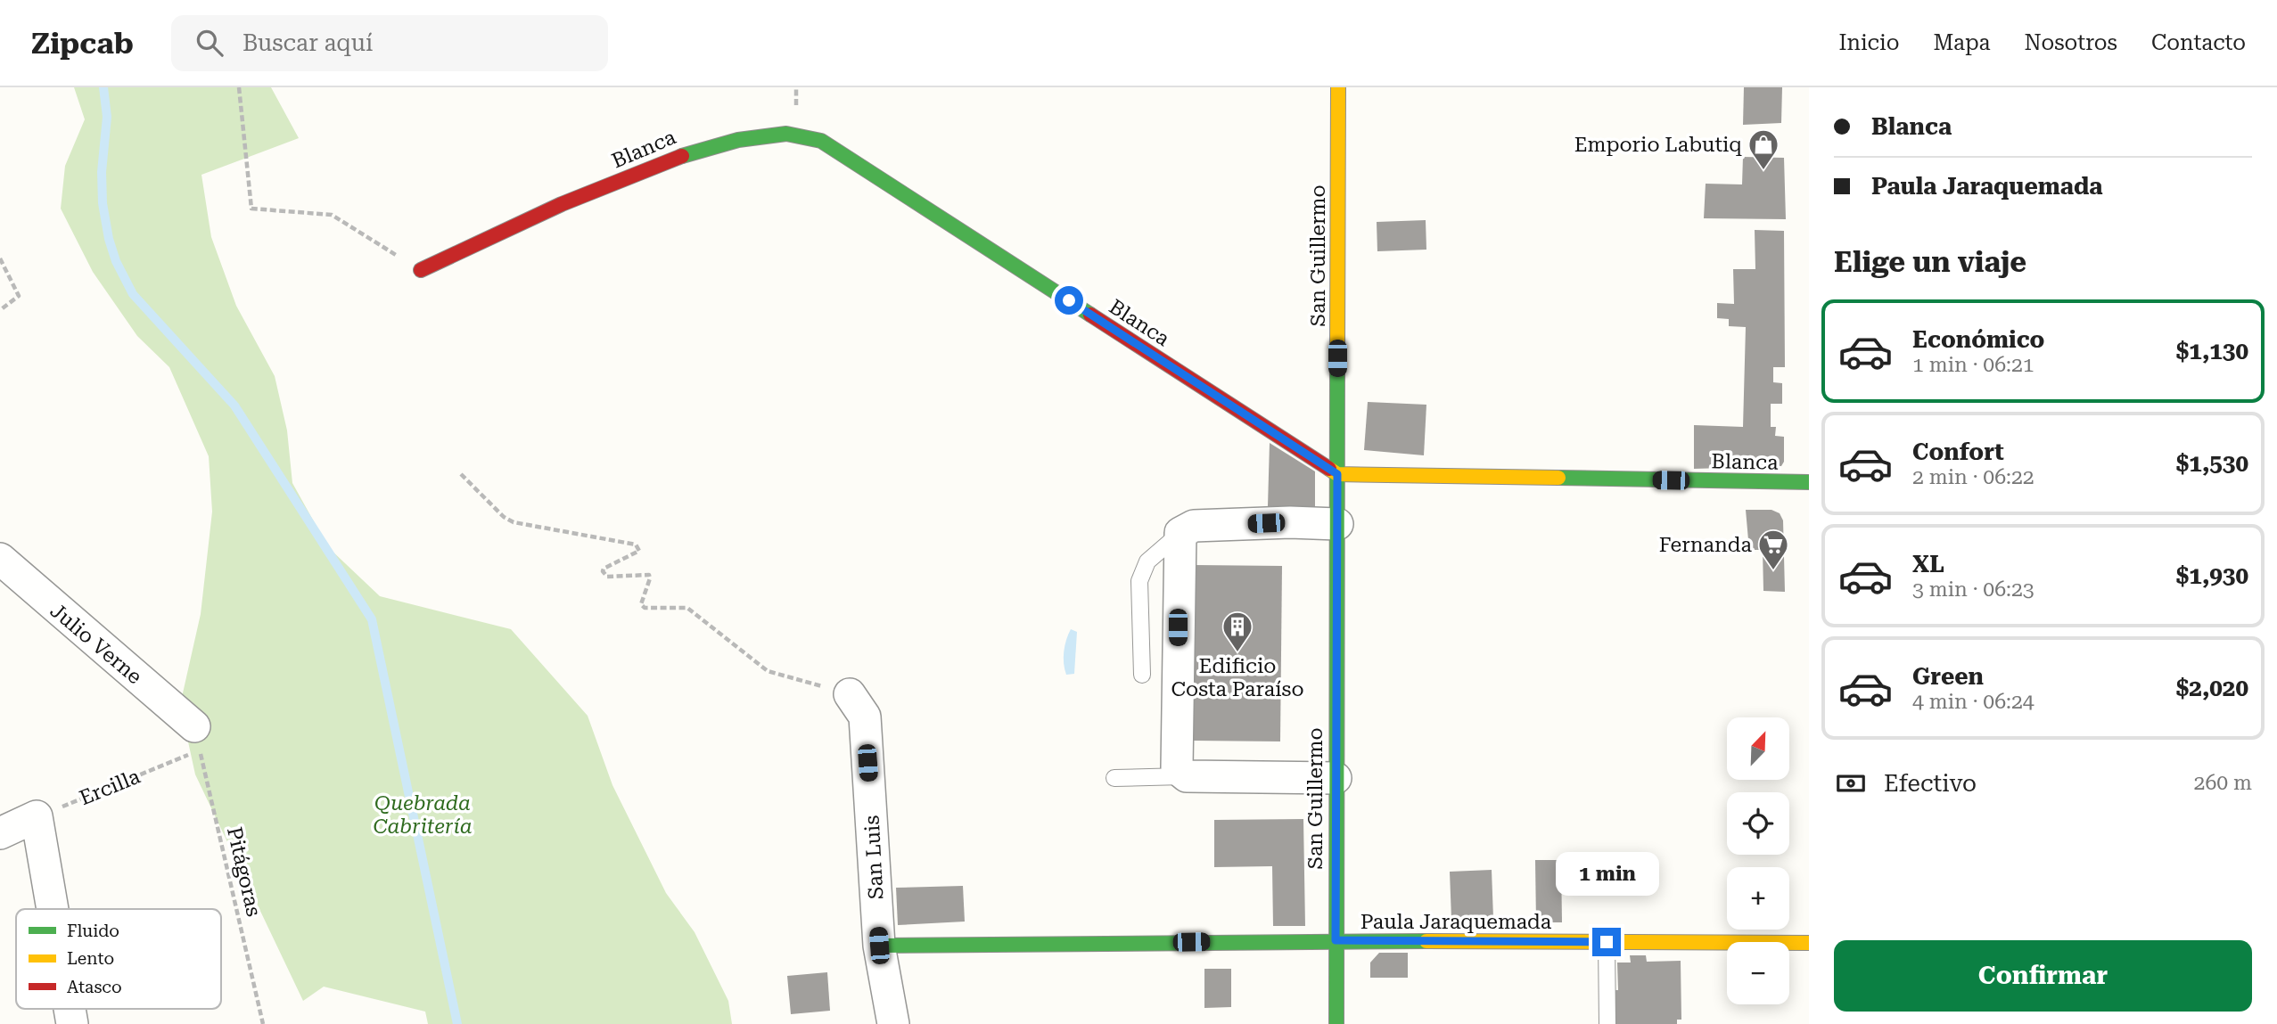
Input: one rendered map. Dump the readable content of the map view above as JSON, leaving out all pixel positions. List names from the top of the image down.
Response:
{
  "streets": {
    "street": [
      "Blanca",
      "San Guillermo",
      "Julio Verne",
      "San Luis",
      "Paula Jaraquemada"
    ],
    "path": ["Ercilla", "Pitágoras"]
  },
  "crossings": [
    ["Blanca", "San Guillermo"],
    ["San Guillermo", "Paula Jaraquemada"],
    ["Julio Verne", "Ercilla"],
    ["Julio Verne", "Pitágoras"],
    ["Ercilla", "Pitágoras"],
    ["San Luis", "Paula Jaraquemada"]
  ],
  "parks": ["Quebrada Cabritería"],
  "places": {
    "shop": ["Emporio Labutiq"],
    "supermarket": ["Fernanda"],
    "building": ["Edificio Costa Paraíso"]
  },
  "legend": ["Fluido", "Lento", "Atasco"],
  "north": "top right",
  "page": {
    "header": "Zipcab",
    "search": "Buscar aquí",
    "nav": [
      "Inicio",
      "Mapa",
      "Nosotros",
      "Contacto"
    ],
    "banner": ["Blanca", "Paula Jaraquemada"],
    "heading": "Elige un viaje",
    "list": [
      {
        "name": "Económico",
        "note": "1 min · 06:21",
        "value": "$1,130"
      },
      {
        "name": "Confort",
        "note": "2 min · 06:22",
        "value": "$1,530"
      },
      {
        "name": "XL",
        "note": "3 min · 06:23",
        "value": "$1,930"
      },
      {
        "name": "Green",
        "note": "4 min · 06:24",
        "value": "$2,020"
      }
    ],
    "map_buttons": ["+", "−"],
    "pay": ["Efectivo", "260 m"],
    "bubble": "1 min",
    "buttons": "Confirmar"
  }
}
